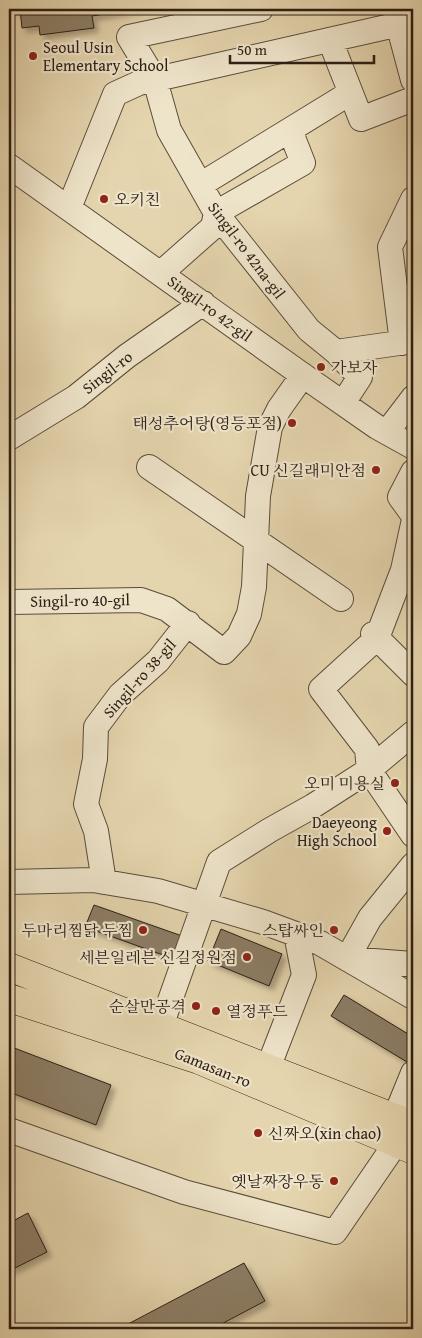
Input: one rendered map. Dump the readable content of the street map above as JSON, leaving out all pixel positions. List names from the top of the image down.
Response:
{
  "streets": {
    "main road": ["Gamasan-ro"],
    "street": [
      "Singil-ro 42na-gil",
      "Singil-ro 42-gil",
      "Singil-ro",
      "Singil-ro 40-gil",
      "Singil-ro 38-gil"
    ]
  },
  "crossings": [
    ["Singil-ro 42na-gil", "Singil-ro 42-gil"],
    ["Singil-ro 42-gil", "Singil-ro"],
    ["Singil-ro 42-gil", "Singil-ro 40-gil"],
    ["Singil-ro 40-gil", "Singil-ro 38-gil"]
  ],
  "places": [
    "Seoul Usin Elementary School",
    "오키친",
    "가보자",
    "태성추어탕(영등포점)",
    "CU 신길래미안점",
    "오미 미용실",
    "Daeyeong High School",
    "두마리찜닭 두찜",
    "스탑싸인",
    "세븐일레븐 신길정원점",
    "순살만공격",
    "열정푸드",
    "신짜오(xin chao)",
    "옛날짜장우동"
  ],
  "scale_bar": "50 m"
}
